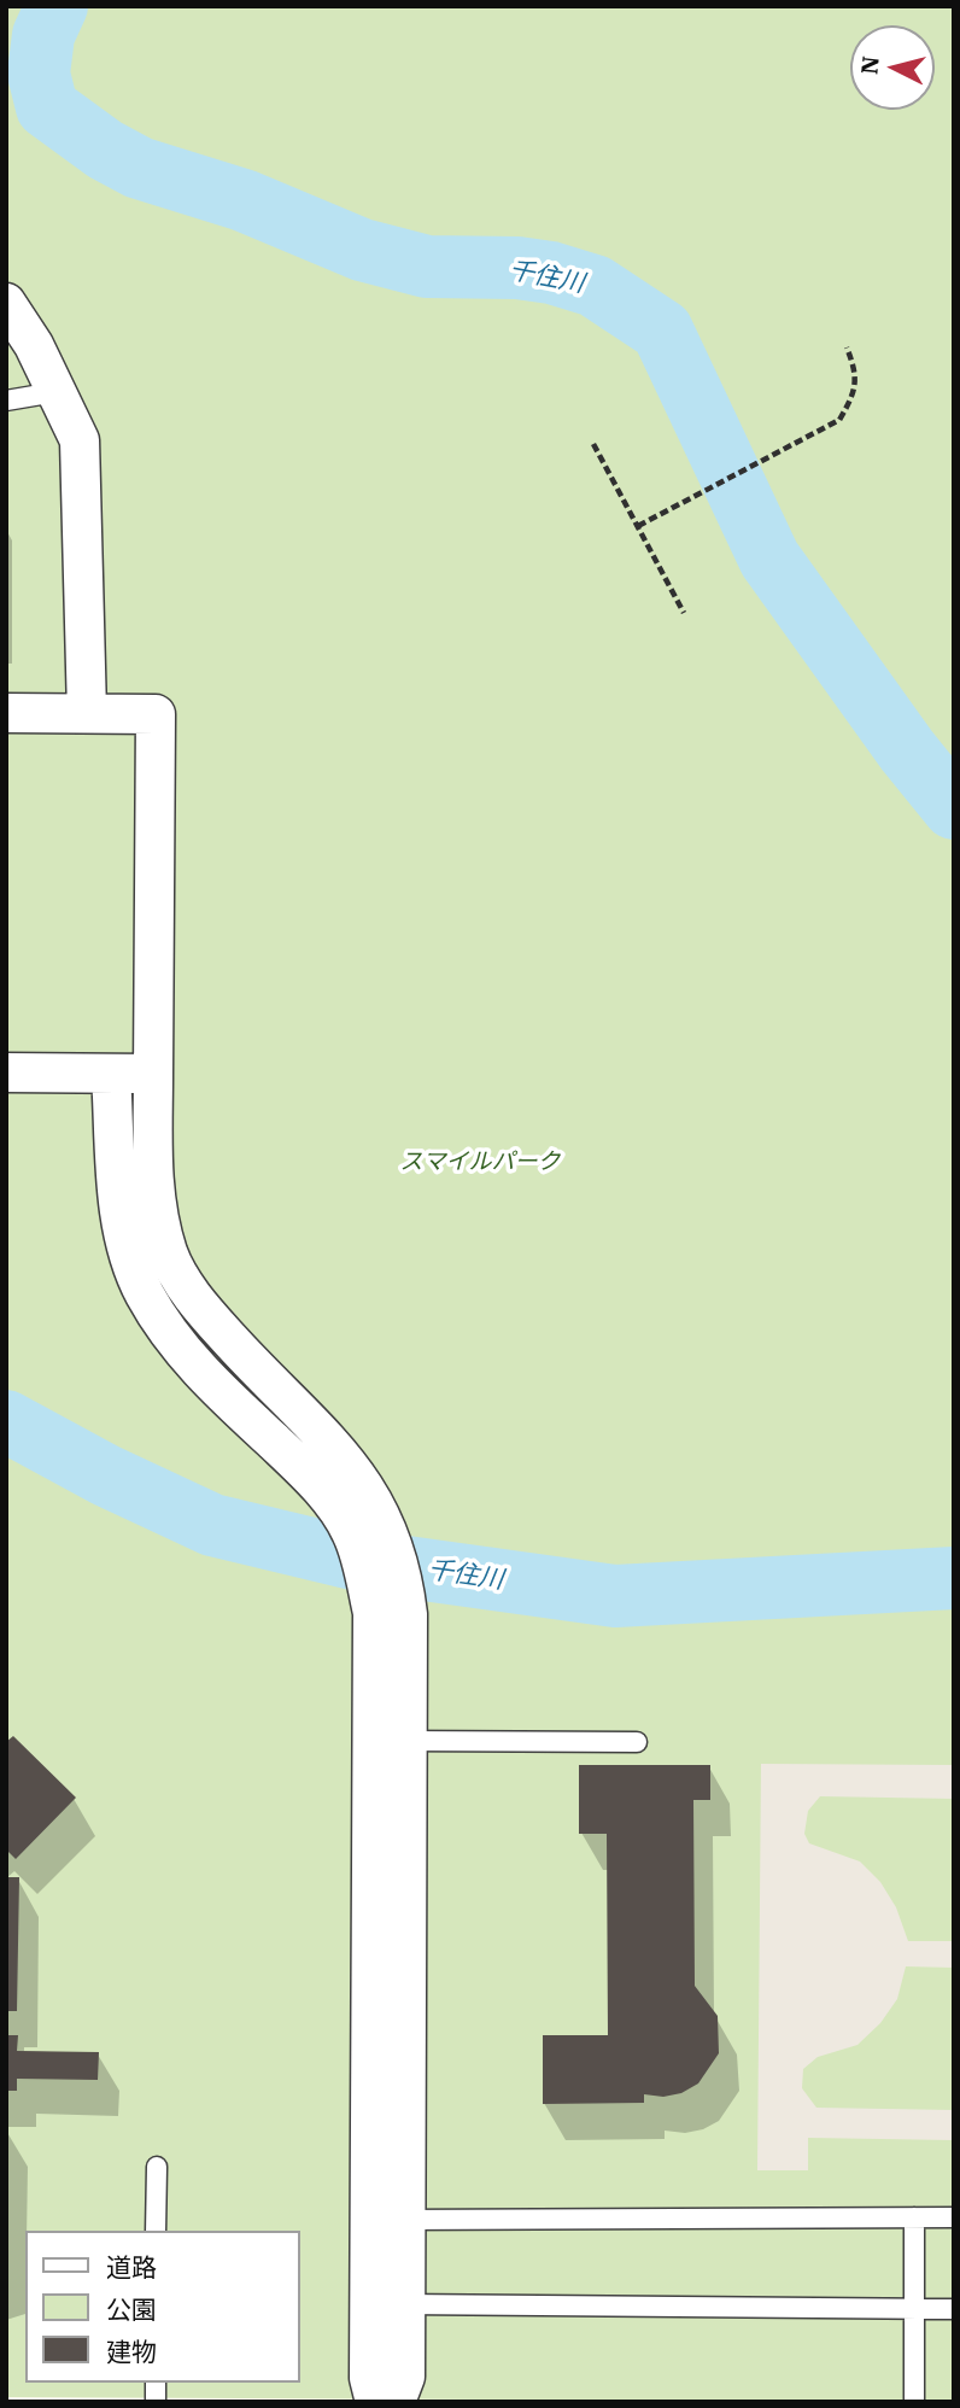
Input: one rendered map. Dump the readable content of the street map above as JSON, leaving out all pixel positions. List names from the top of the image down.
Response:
{
  "water": ["千住川"],
  "parks": ["スマイルパーク"],
  "legend": ["道路", "公園", "建物"],
  "north": "left"
}
